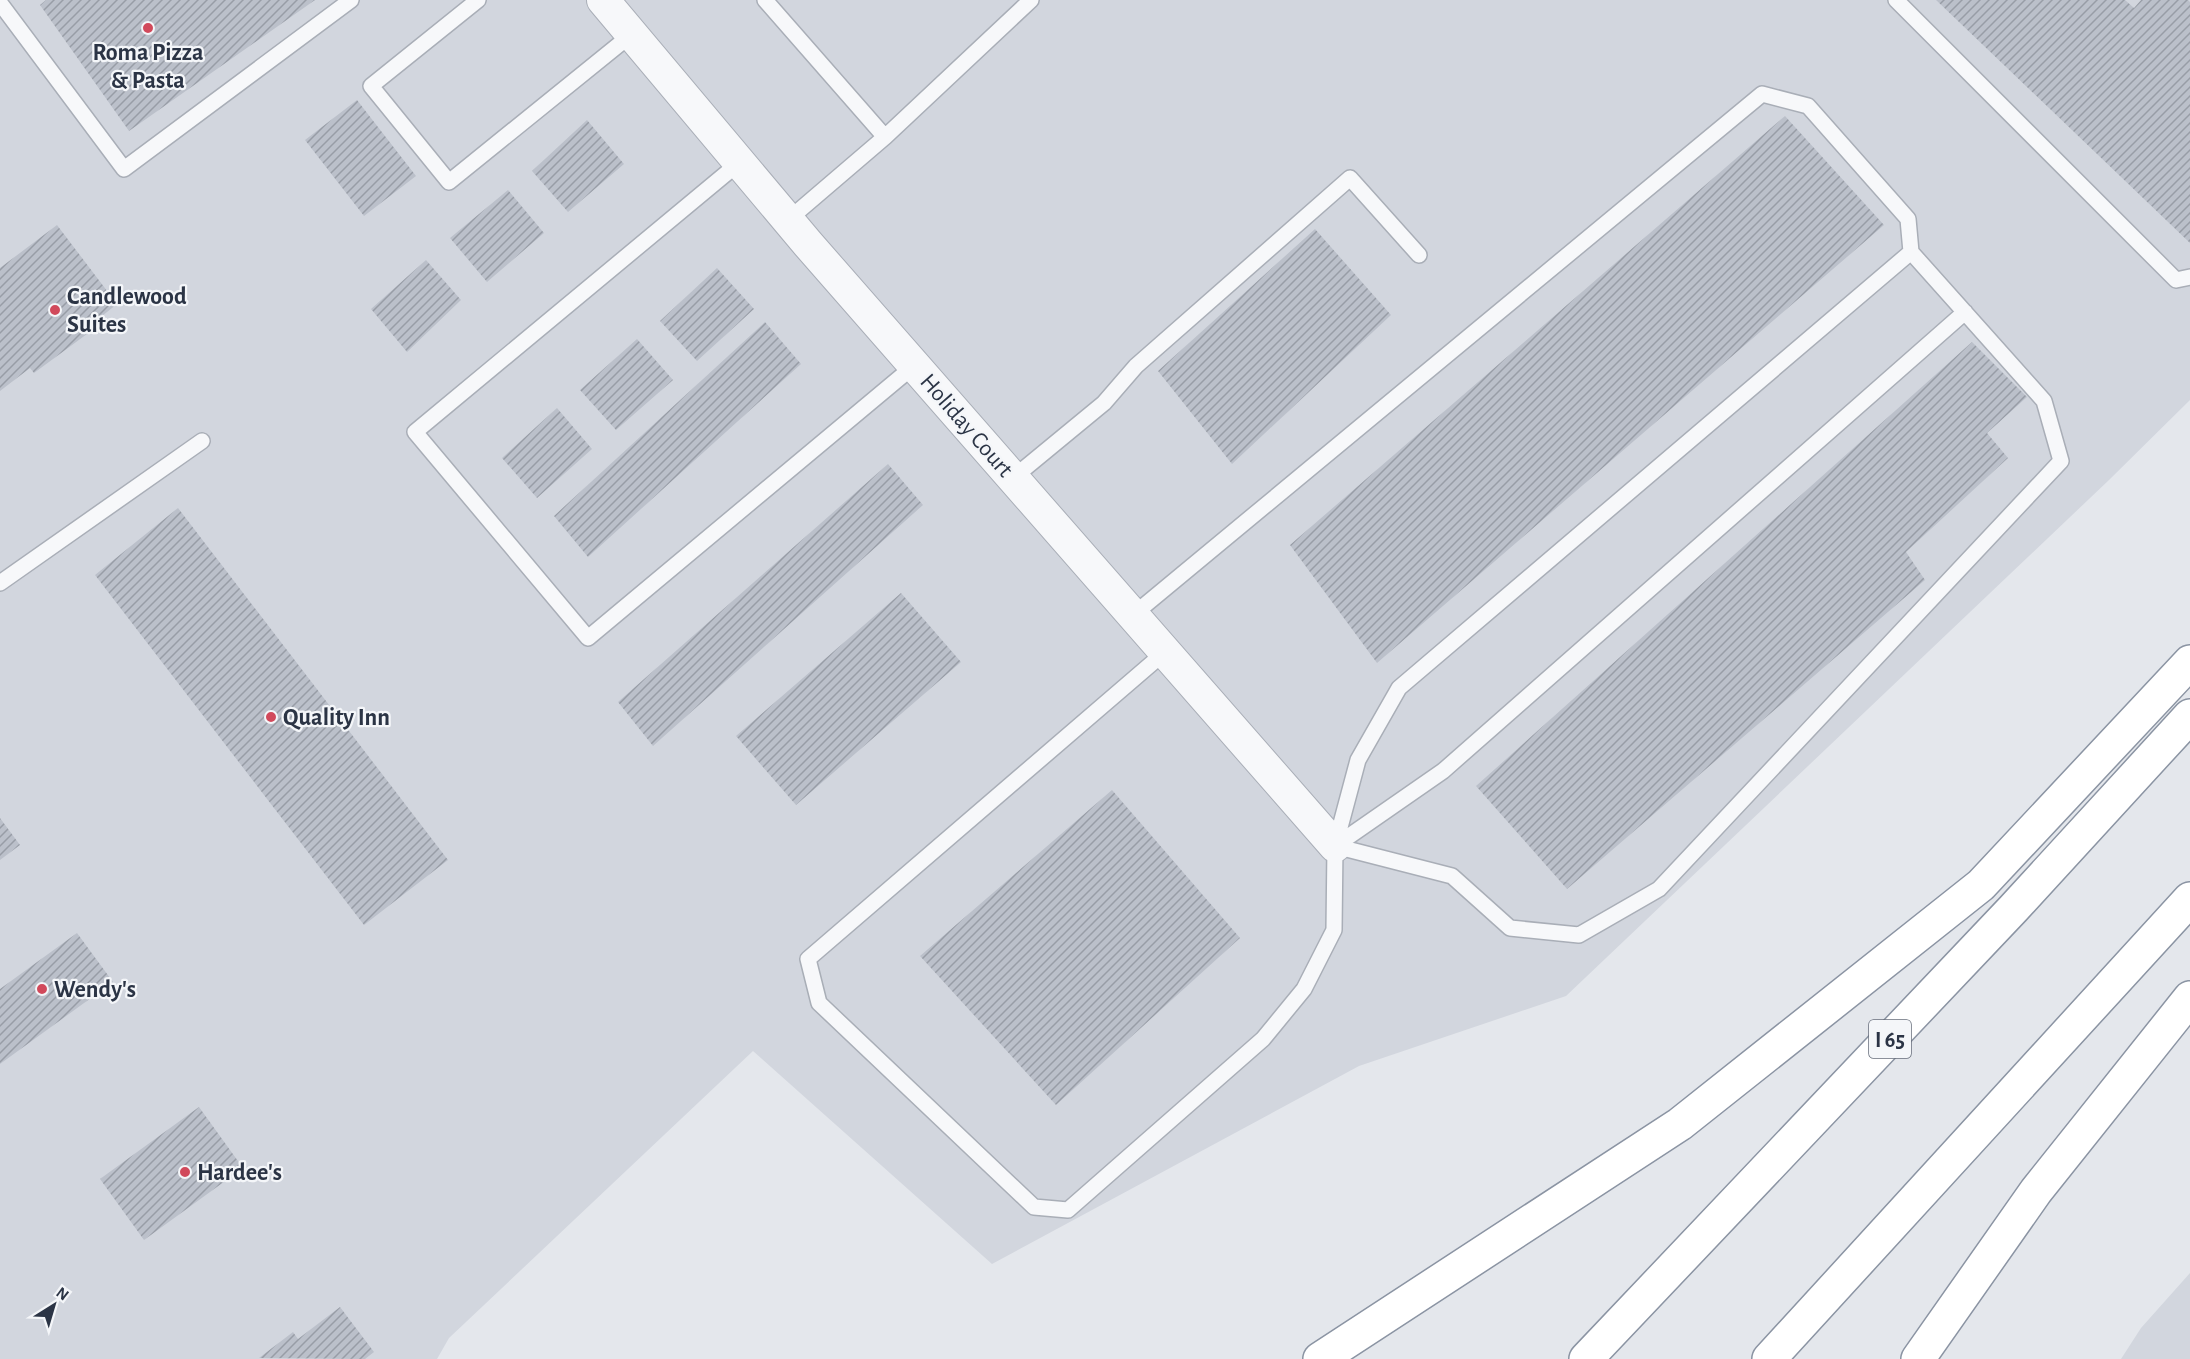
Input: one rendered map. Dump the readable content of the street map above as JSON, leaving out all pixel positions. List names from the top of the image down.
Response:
{
  "streets": {
    "highway": ["I 65"],
    "street": ["Holiday Court"]
  },
  "places": [
    "Roma Pizza & Pasta",
    "Candlewood Suites",
    "Quality Inn",
    "Wendy's",
    "Hardee's"
  ],
  "north": "top right"
}
